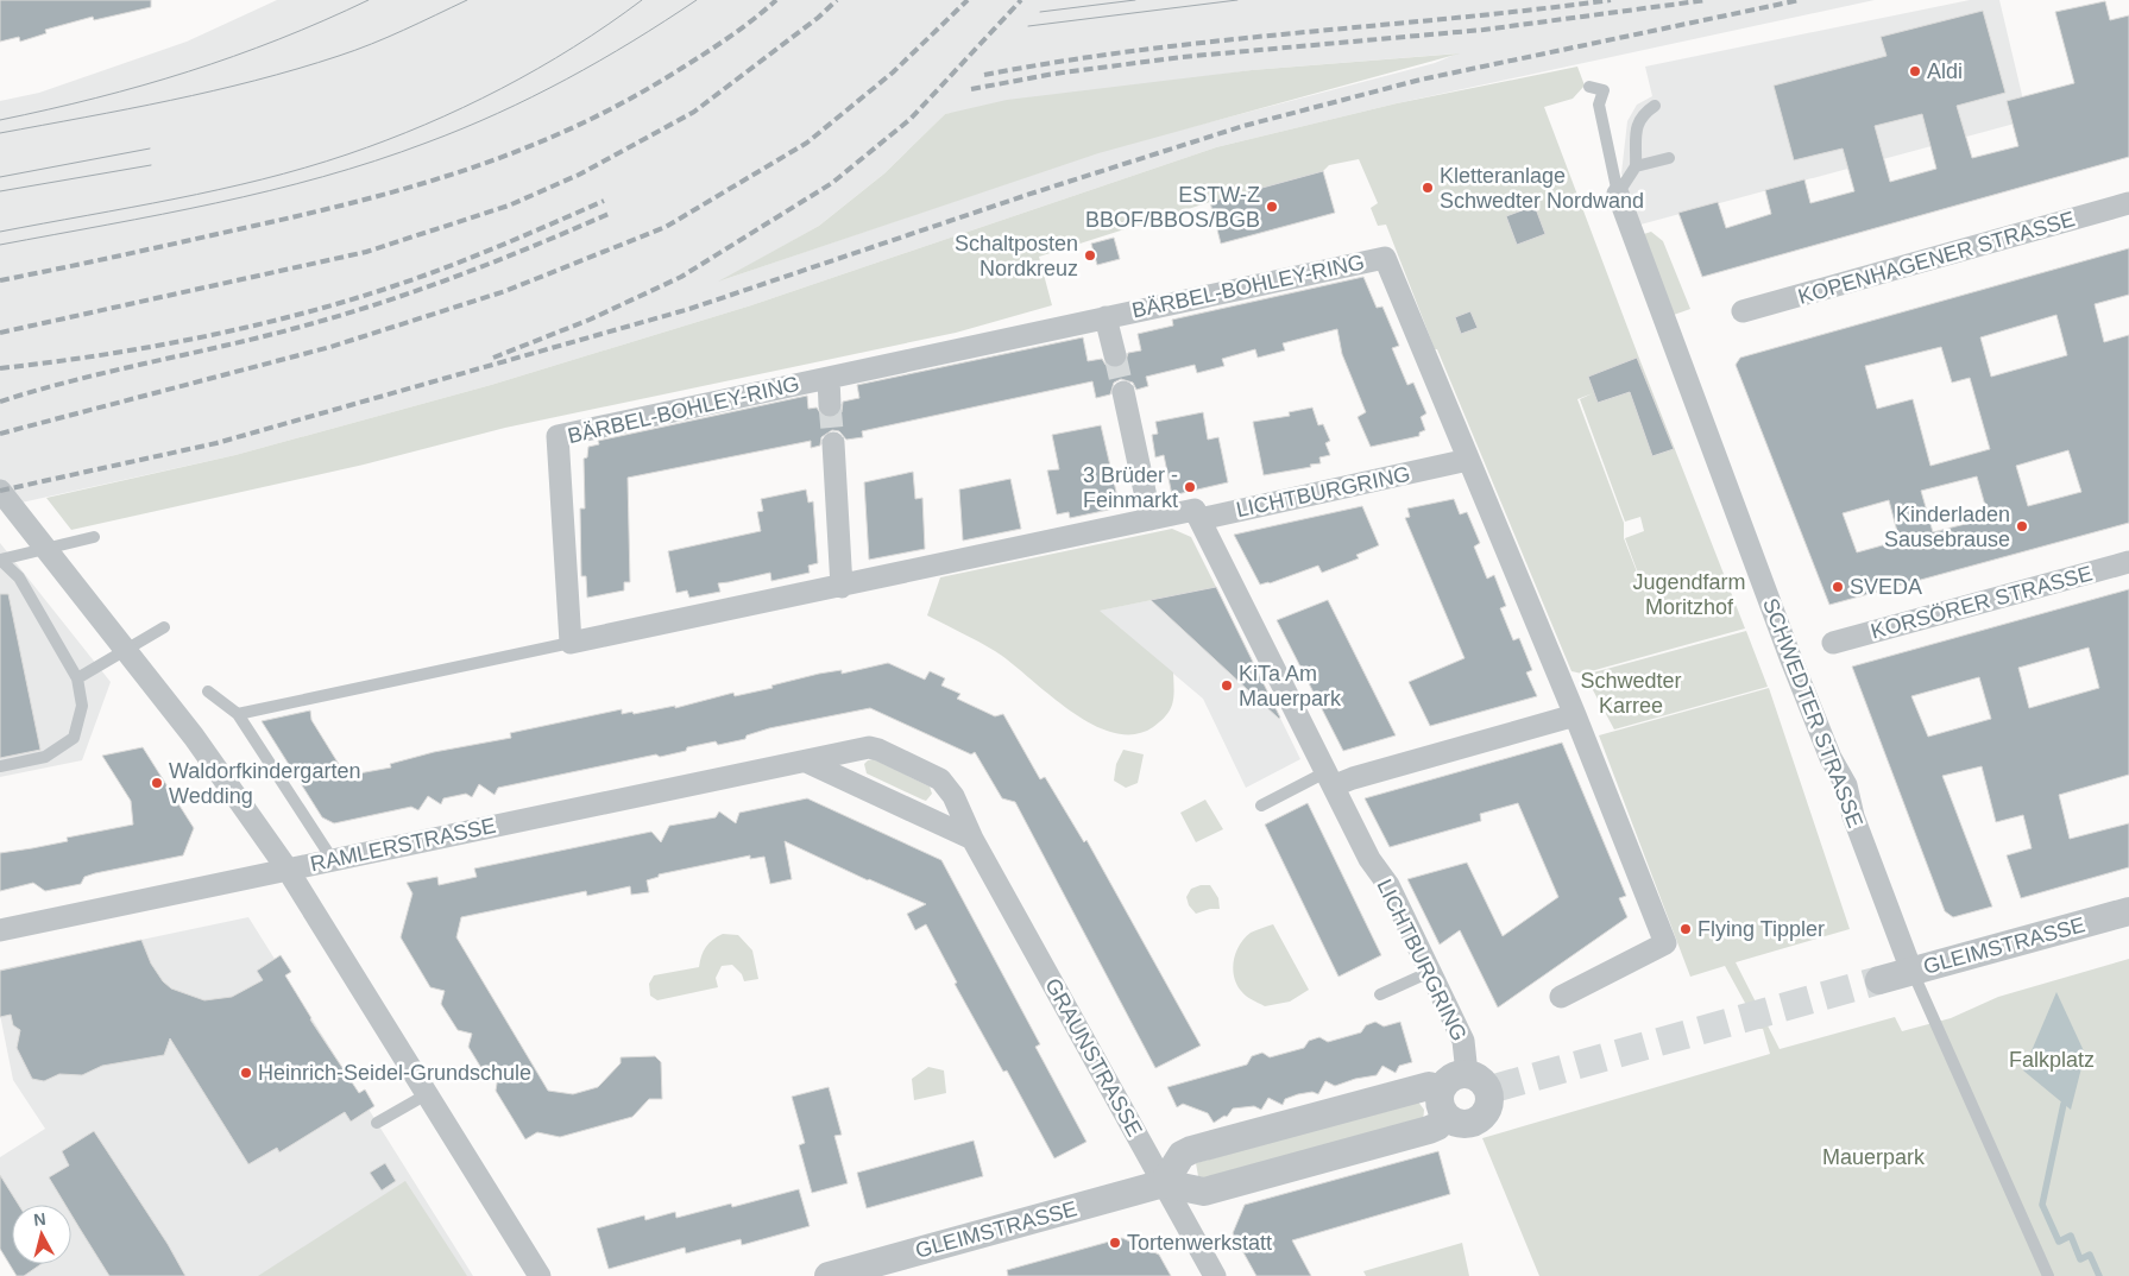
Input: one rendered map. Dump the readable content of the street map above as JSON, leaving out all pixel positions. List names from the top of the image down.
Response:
{
  "streets": {
    "street": [
      "KOPENHAGENER STRASSE",
      "BÄRBEL-BOHLEY-RING",
      "LICHTBURGRING",
      "KORSÖRER STRASSE",
      "SCHWEDTER STRASSE",
      "RAMLERSTRASSE",
      "GLEIMSTRASSE",
      "GRAUNSTRASSE"
    ]
  },
  "crossings": [
    ["BÄRBEL-BOHLEY-RING", "LICHTBURGRING"],
    ["LICHTBURGRING", "GLEIMSTRASSE"],
    ["SCHWEDTER STRASSE", "GLEIMSTRASSE"],
    ["RAMLERSTRASSE", "GRAUNSTRASSE"],
    ["GLEIMSTRASSE", "GRAUNSTRASSE"]
  ],
  "parks": [
    "Jugendfarm Moritzhof",
    "Schwedter Karree",
    "Falkplatz",
    "Mauerpark"
  ],
  "places": [
    "Aldi",
    "Kletteranlage Schwedter Nordwand",
    "ESTW-Z BBOF/BBOS/BGB",
    "Schaltposten Nordkreuz",
    "3 Brüder - Feinmarkt",
    "Kinderladen Sausebrause",
    "SVEDA",
    "KiTa Am Mauerpark",
    "Waldorfkindergarten Wedding",
    "Flying Tippler",
    "Heinrich-Seidel-Grundschule",
    "Tortenwerkstatt"
  ],
  "north": "top"
}
